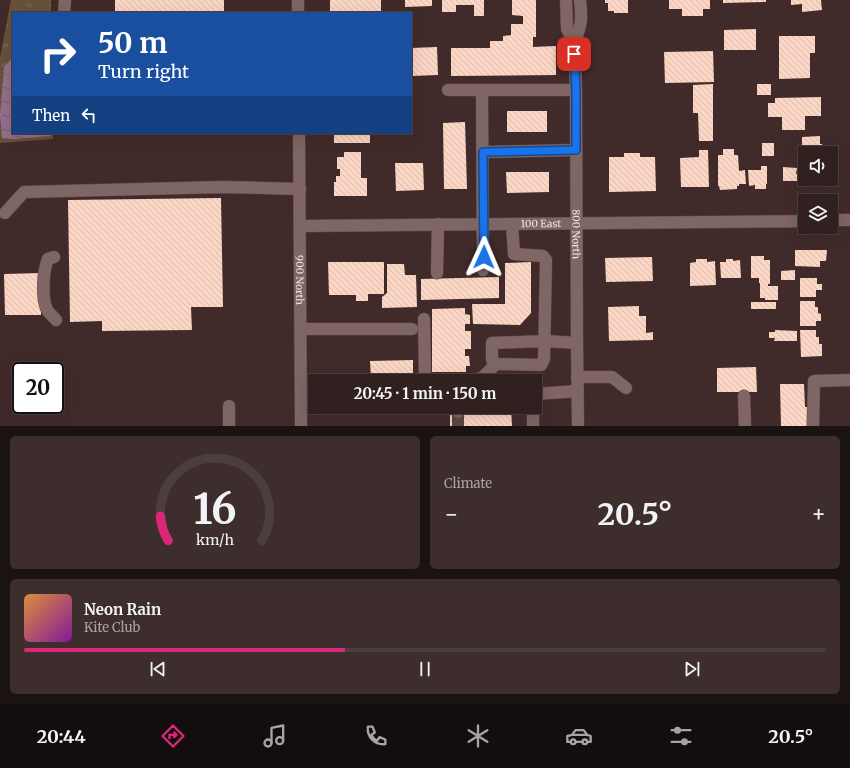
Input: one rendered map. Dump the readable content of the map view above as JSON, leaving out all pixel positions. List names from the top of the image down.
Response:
{
  "streets": {
    "street": ["100 East", "800 North", "900 North"]
  },
  "crossings": [
    ["100 East", "800 North"],
    ["100 East", "900 North"]
  ],
  "page": {
    "turn": ["50 m", "Turn right"],
    "then": "Then",
    "limit": "20",
    "trip": "20:45 · 1 min · 150 m",
    "tile": "Climate",
    "heat": ["−", "20.5°", "+"],
    "song": ["Neon Rain", "Kite Club"],
    "tabs": ["20:44", "20.5°"],
    "gauge": ["16", "km/h"]
  }
}
